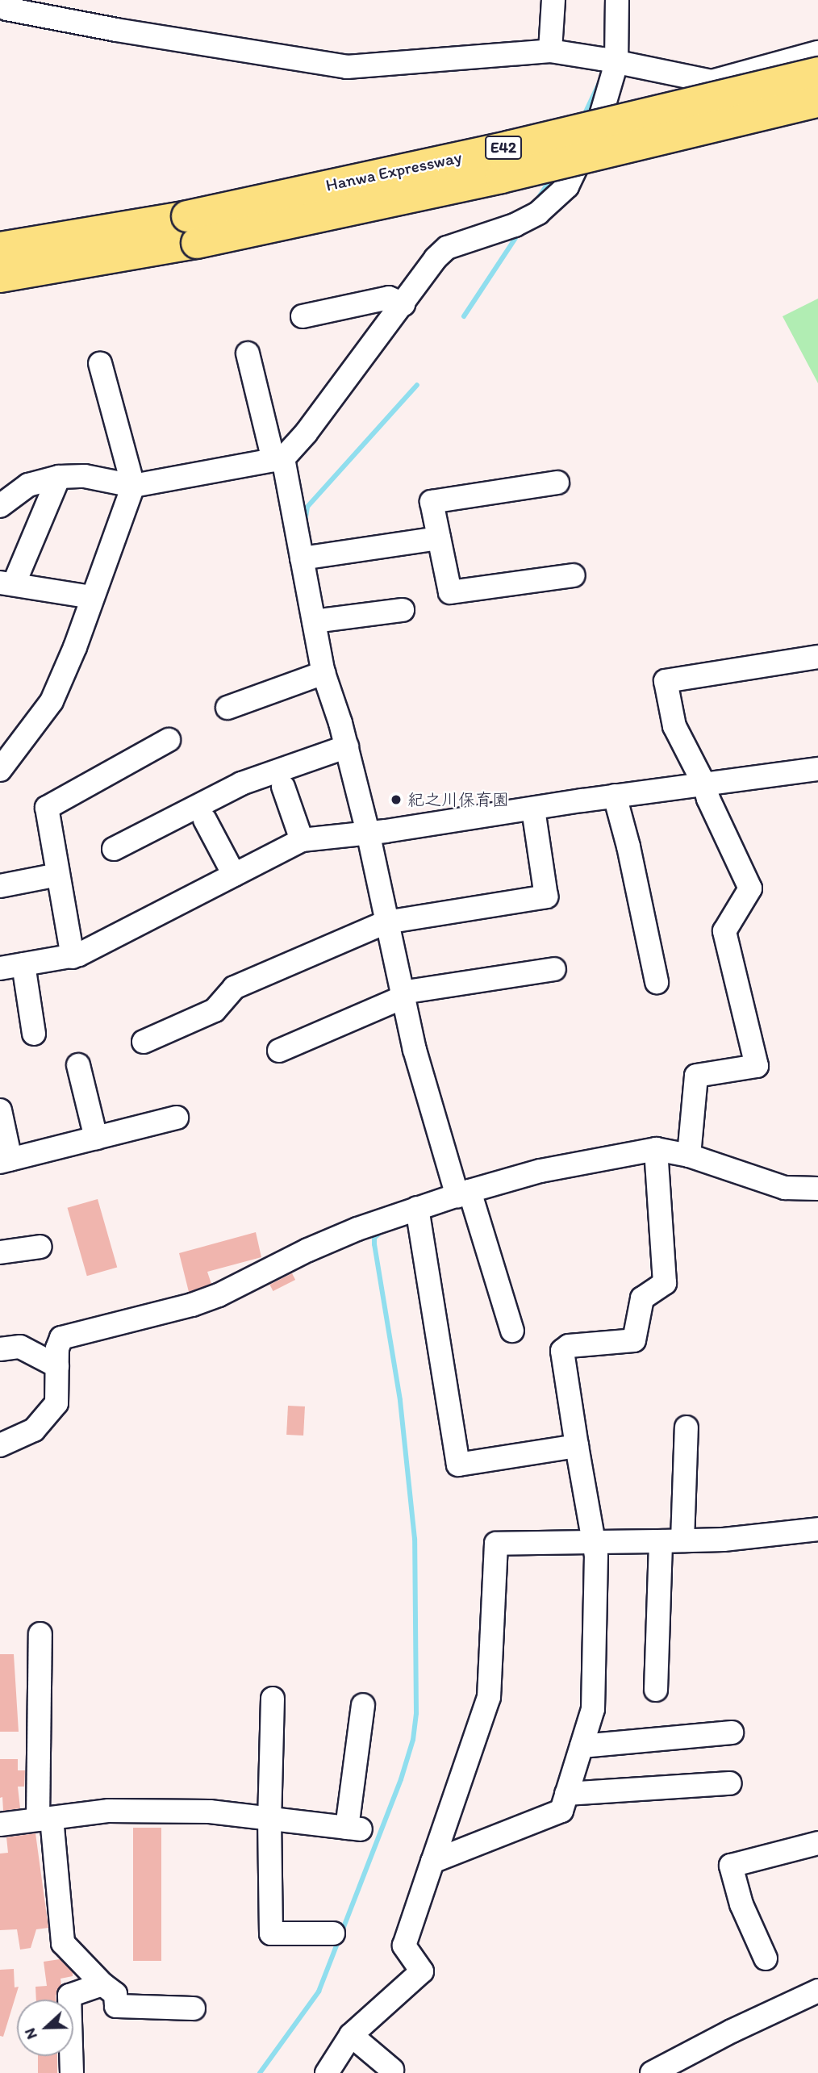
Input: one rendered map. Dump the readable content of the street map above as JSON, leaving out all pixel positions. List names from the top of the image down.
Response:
{
  "streets": {
    "highway": ["E42", "Hanwa Expressway"]
  },
  "places": ["紀之川保育園"],
  "north": "left"
}
